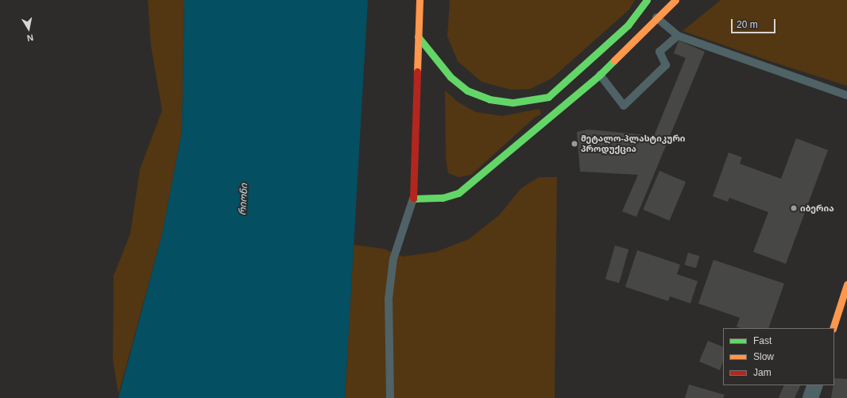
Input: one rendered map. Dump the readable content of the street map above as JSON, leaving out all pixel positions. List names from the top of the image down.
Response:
{
  "water": ["რიონი"],
  "places": ["მეტალო-პლასტიკური პროდუქცია", "იბერია"],
  "legend": ["Fast", "Slow", "Jam"],
  "scale_bar": "20 m",
  "north": "bottom"
}
